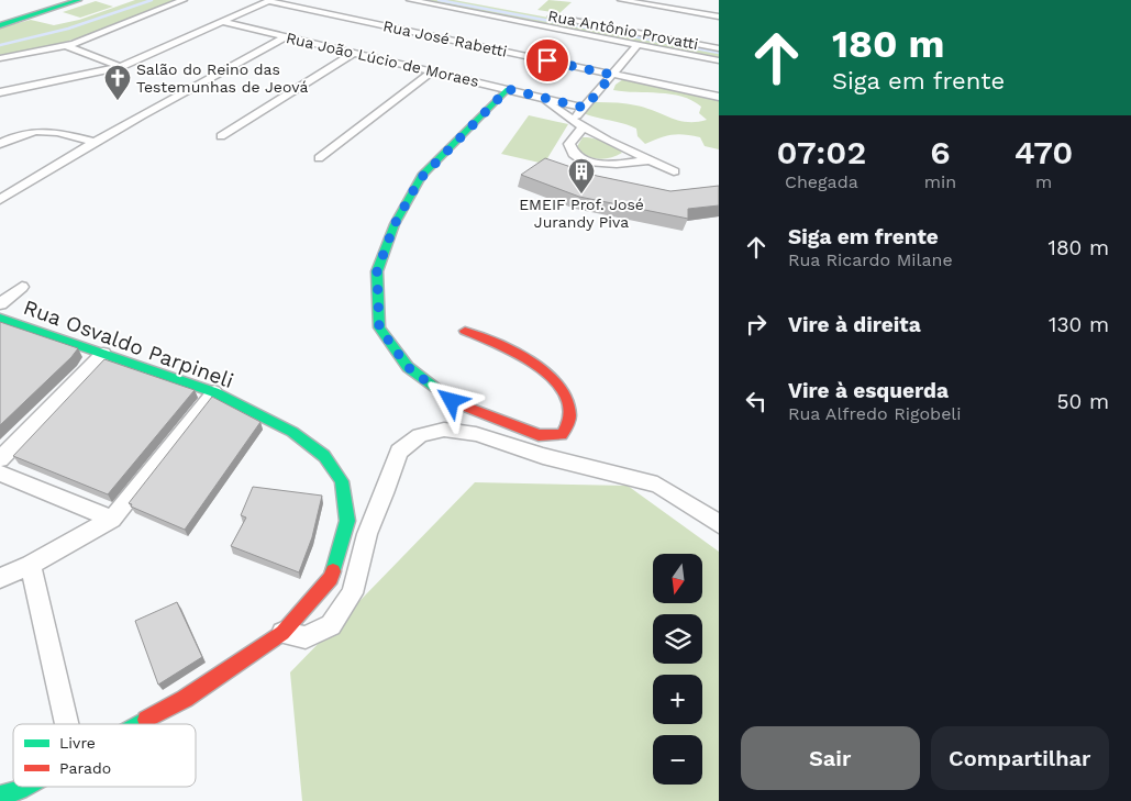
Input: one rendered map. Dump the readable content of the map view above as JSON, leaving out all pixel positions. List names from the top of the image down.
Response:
{
  "streets": {
    "street": [
      "Rua Antônio Provatti",
      "Rua José Rabetti",
      "Rua João Lúcio de Moraes",
      "Rua Osvaldo Parpineli"
    ]
  },
  "places": {
    "church": ["Salão do Reino das Testemunhas de Jeová"],
    "building": ["EMEIF Prof. José Jurandy Piva"]
  },
  "legend": ["Livre", "Parado"],
  "north": "bottom",
  "page": {
    "turn": ["180 m", "Siga em frente"],
    "eta": [
      "07:02",
      "Chegada",
      "6",
      "min",
      "470",
      "m"
    ],
    "list": [
      {
        "name": "Siga em frente",
        "note": "Rua Ricardo Milane",
        "value": "180 m"
      },
      {
        "name": "Vire à direita",
        "value": "130 m"
      },
      {
        "name": "Vire à esquerda",
        "note": "Rua Alfredo Rigobeli",
        "value": "50 m"
      }
    ],
    "map_buttons": ["+", "−"],
    "buttons": ["Sair", "Compartilhar"]
  }
}
